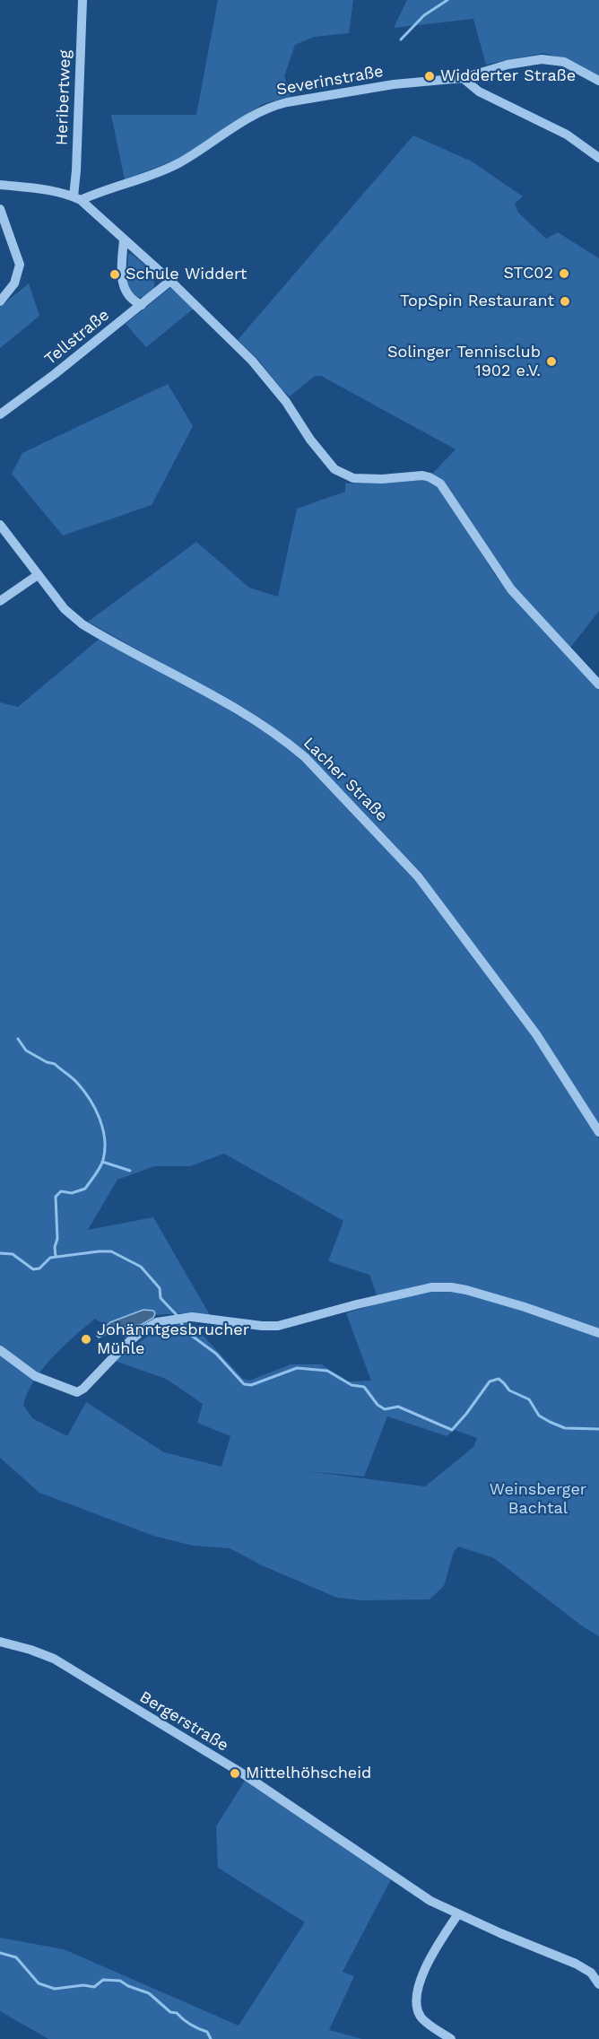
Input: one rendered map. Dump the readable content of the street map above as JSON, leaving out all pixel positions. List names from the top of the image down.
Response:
{
  "streets": {
    "street": [
      "Severinstraße",
      "Heribertweg",
      "Tellstraße",
      "Lacher Straße",
      "Bergerstraße"
    ]
  },
  "crossings": [
    ["Severinstraße", "Heribertweg"]
  ],
  "parks": ["Weinsberger Bachtal"],
  "places": [
    "Widderter Straße",
    "STC02",
    "Schule Widdert",
    "TopSpin Restaurant",
    "Solinger Tennisclub 1902 e.V.",
    "Johänntgesbrucher Mühle",
    "Mittelhöhscheid"
  ]
}
